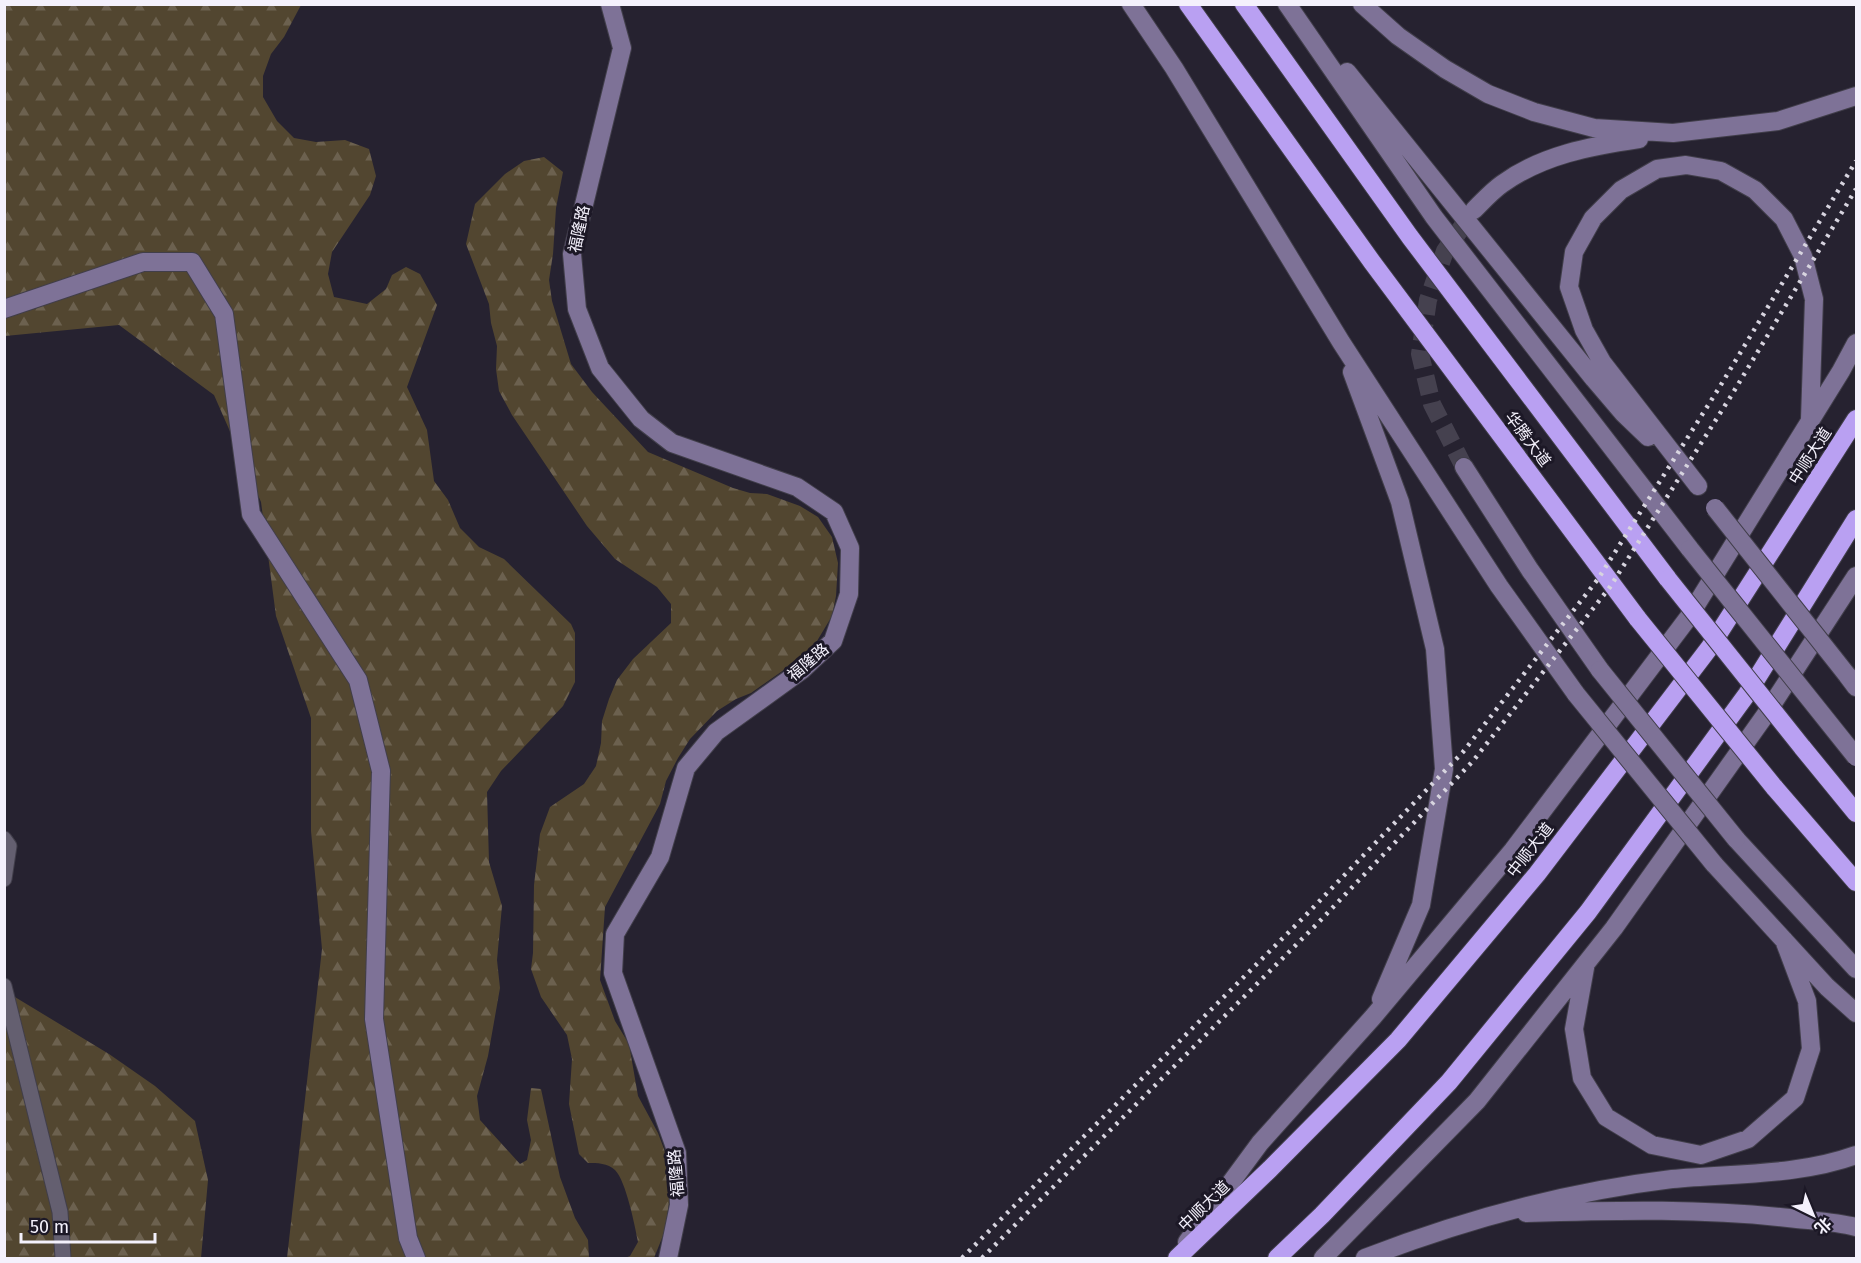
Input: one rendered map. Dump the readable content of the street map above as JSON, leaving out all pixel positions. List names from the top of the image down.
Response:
{
  "streets": {
    "highway": ["华腾大道", "中顺大道"],
    "main road": ["福隆路"]
  },
  "scale_bar": "50 m",
  "north": "bottom right"
}
